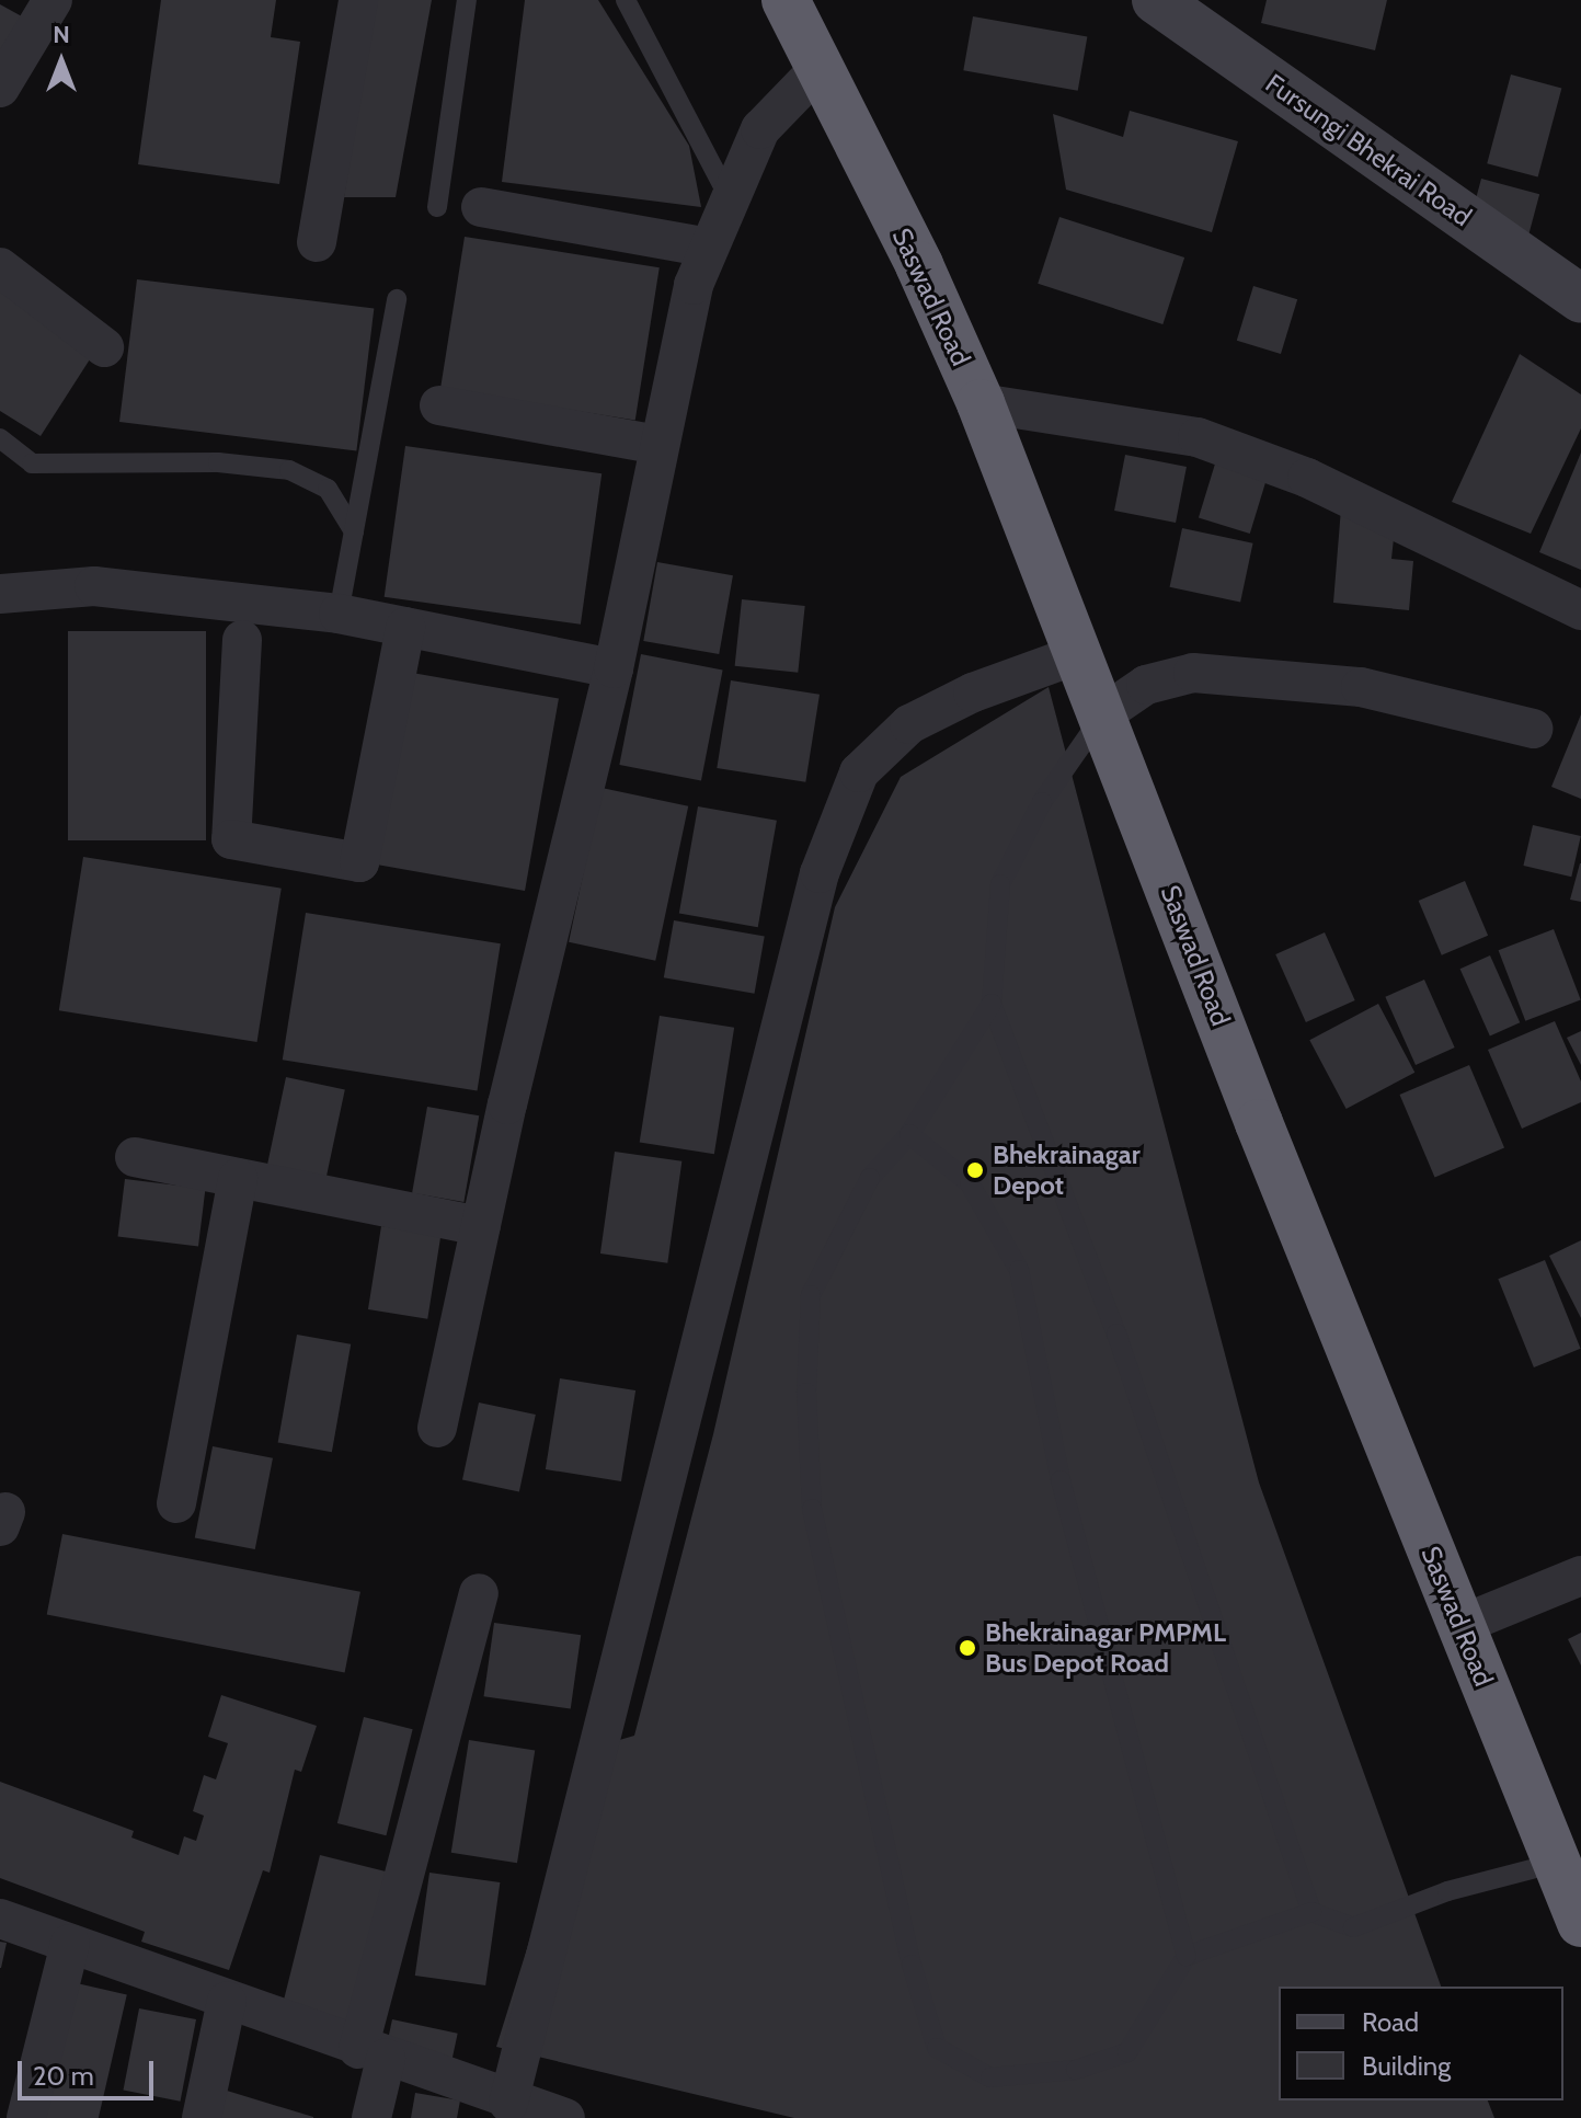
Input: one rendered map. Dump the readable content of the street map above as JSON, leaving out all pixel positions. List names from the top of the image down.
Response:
{
  "streets": {
    "highway": ["Saswad Road"],
    "street": ["Fursungi Bhekrai Road"]
  },
  "places": ["Bhekrainagar Depot", "Bhekrainagar PMPML Bus Depot Road"],
  "legend": ["Road", "Building"],
  "scale_bar": "20 m",
  "north": "top"
}
